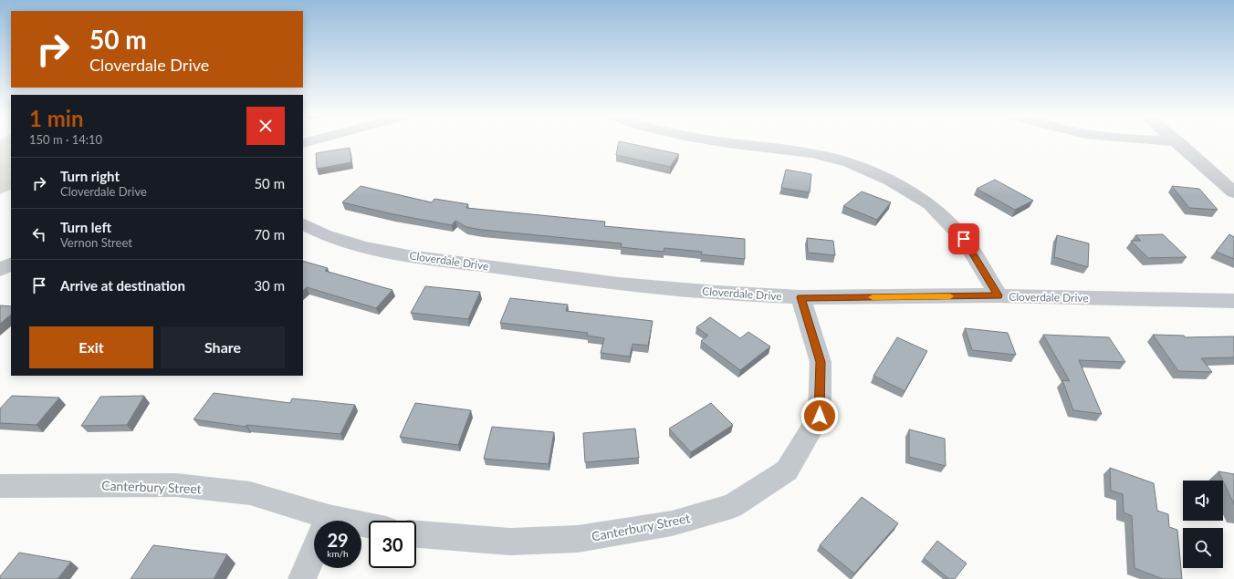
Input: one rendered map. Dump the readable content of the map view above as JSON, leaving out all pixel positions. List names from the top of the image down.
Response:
{
  "streets": {
    "street": ["Cloverdale Drive", "Canterbury Street"]
  },
  "crossings": [
    ["Cloverdale Drive", "Canterbury Street"]
  ],
  "page": {
    "turn": ["50 m", "Cloverdale Drive"],
    "heading": ["1 min", "150 m · 14:10"],
    "list": [
      {
        "name": "Turn right",
        "note": "Cloverdale Drive",
        "value": "50 m"
      },
      {
        "name": "Turn left",
        "note": "Vernon Street",
        "value": "70 m"
      },
      {
        "name": "Arrive at destination",
        "value": "30 m"
      }
    ],
    "buttons": ["Exit", "Share"],
    "speed": "29 km/h",
    "limit": "30"
  }
}
